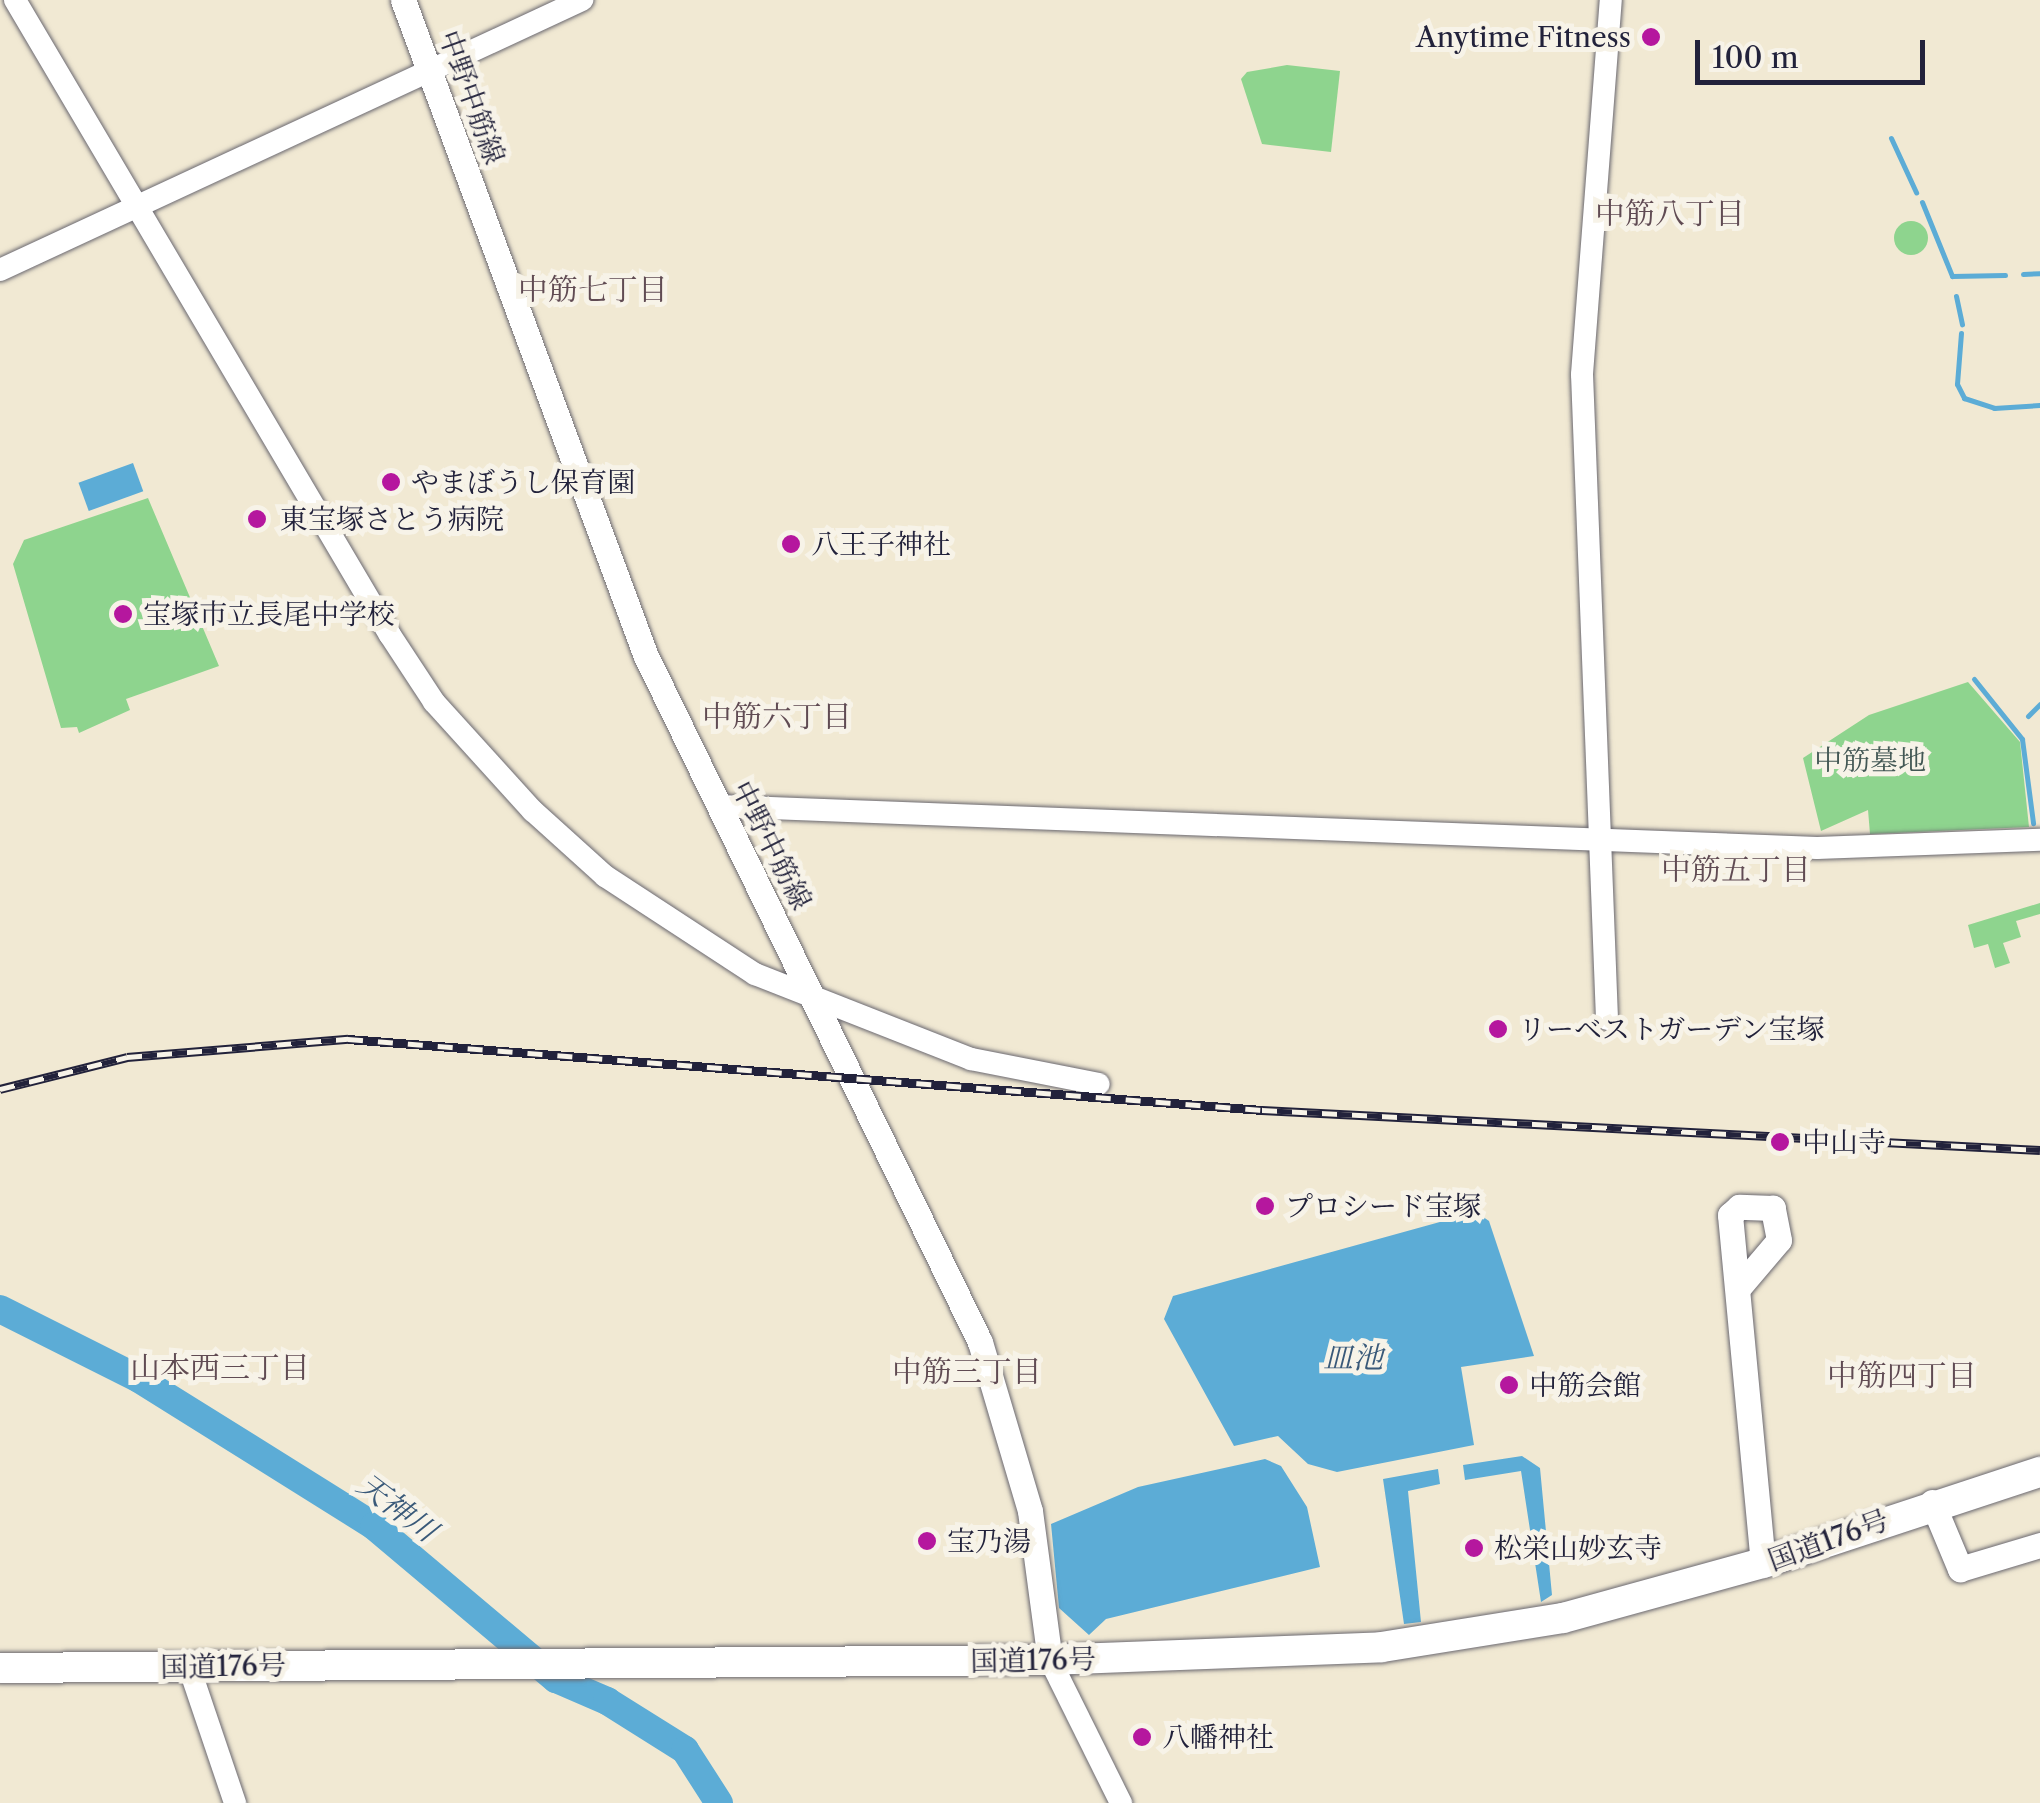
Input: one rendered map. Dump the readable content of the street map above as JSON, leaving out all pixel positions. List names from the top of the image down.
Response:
{
  "streets": {
    "highway": ["国道176号"],
    "main road": ["中野中筋線"]
  },
  "crossings": [
    ["中野中筋線", "国道176号"]
  ],
  "districts": [
    "中筋八丁目",
    "中筋七丁目",
    "中筋六丁目",
    "中筋五丁目",
    "山本西三丁目",
    "中筋三丁目",
    "中筋四丁目"
  ],
  "water": ["皿池", "天神川"],
  "parks": ["中筋墓地"],
  "places": [
    "Anytime Fitness",
    "やまぼうし保育園",
    "東宝塚さとう病院",
    "八王子神社",
    "宝塚市立長尾中学校",
    "リーベストガーデン宝塚",
    "中山寺",
    "プロシード宝塚",
    "中筋会館",
    "宝乃湯",
    "松栄山妙玄寺",
    "八幡神社"
  ],
  "scale_bar": "100 m"
}
